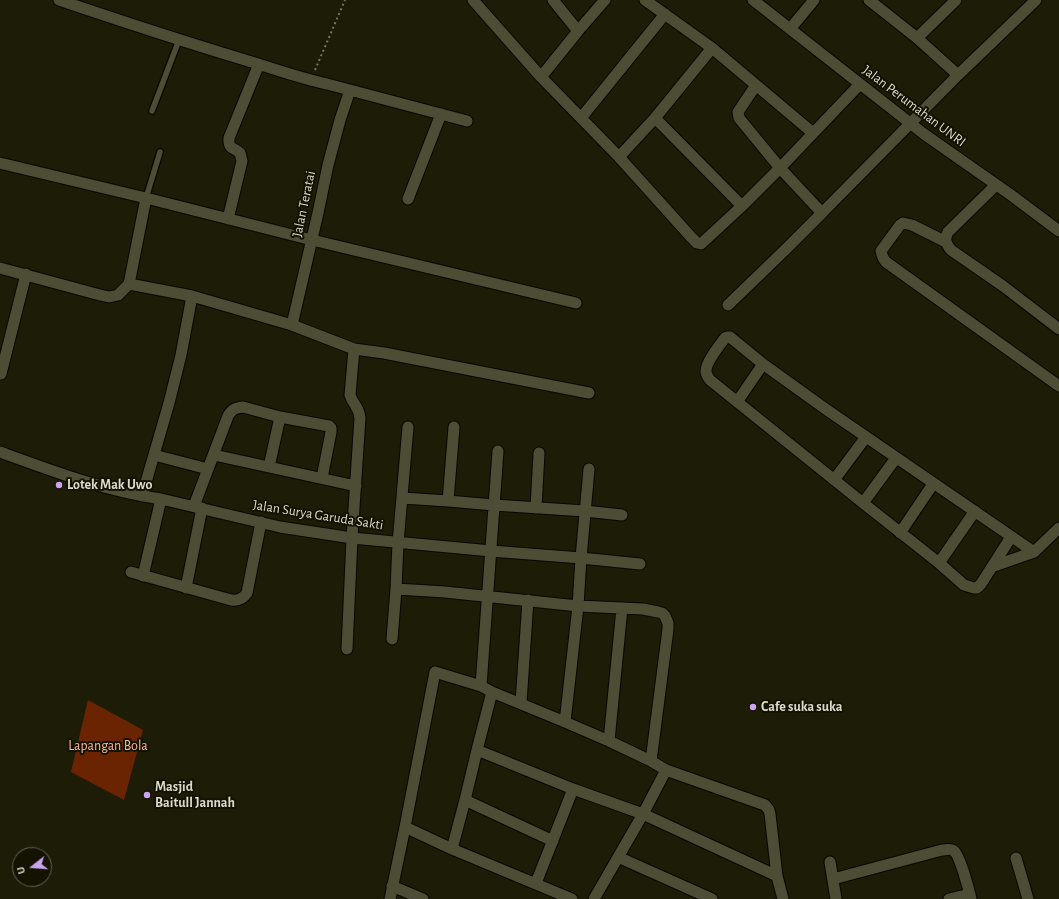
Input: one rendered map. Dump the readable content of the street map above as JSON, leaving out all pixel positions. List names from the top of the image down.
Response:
{
  "streets": {
    "street": ["Jalan Perumahan UNRI", "Jalan Teratai", "Jalan Surya Garuda Sakti"]
  },
  "parks": ["Lapangan Bola"],
  "places": ["Lotek Mak Uwo", "Cafe suka suka", "Masjid Baitull Jannah"],
  "north": "left"
}
